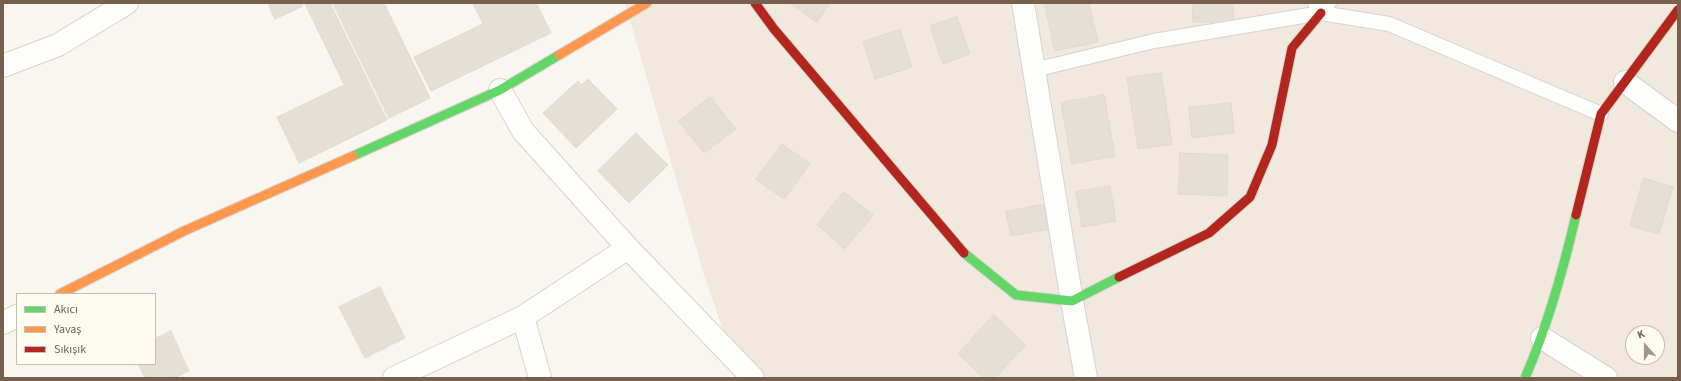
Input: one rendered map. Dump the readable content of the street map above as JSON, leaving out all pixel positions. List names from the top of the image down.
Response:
{
  "legend": ["Akıcı", "Yavaş", "Sıkışık"],
  "north": "top"
}
